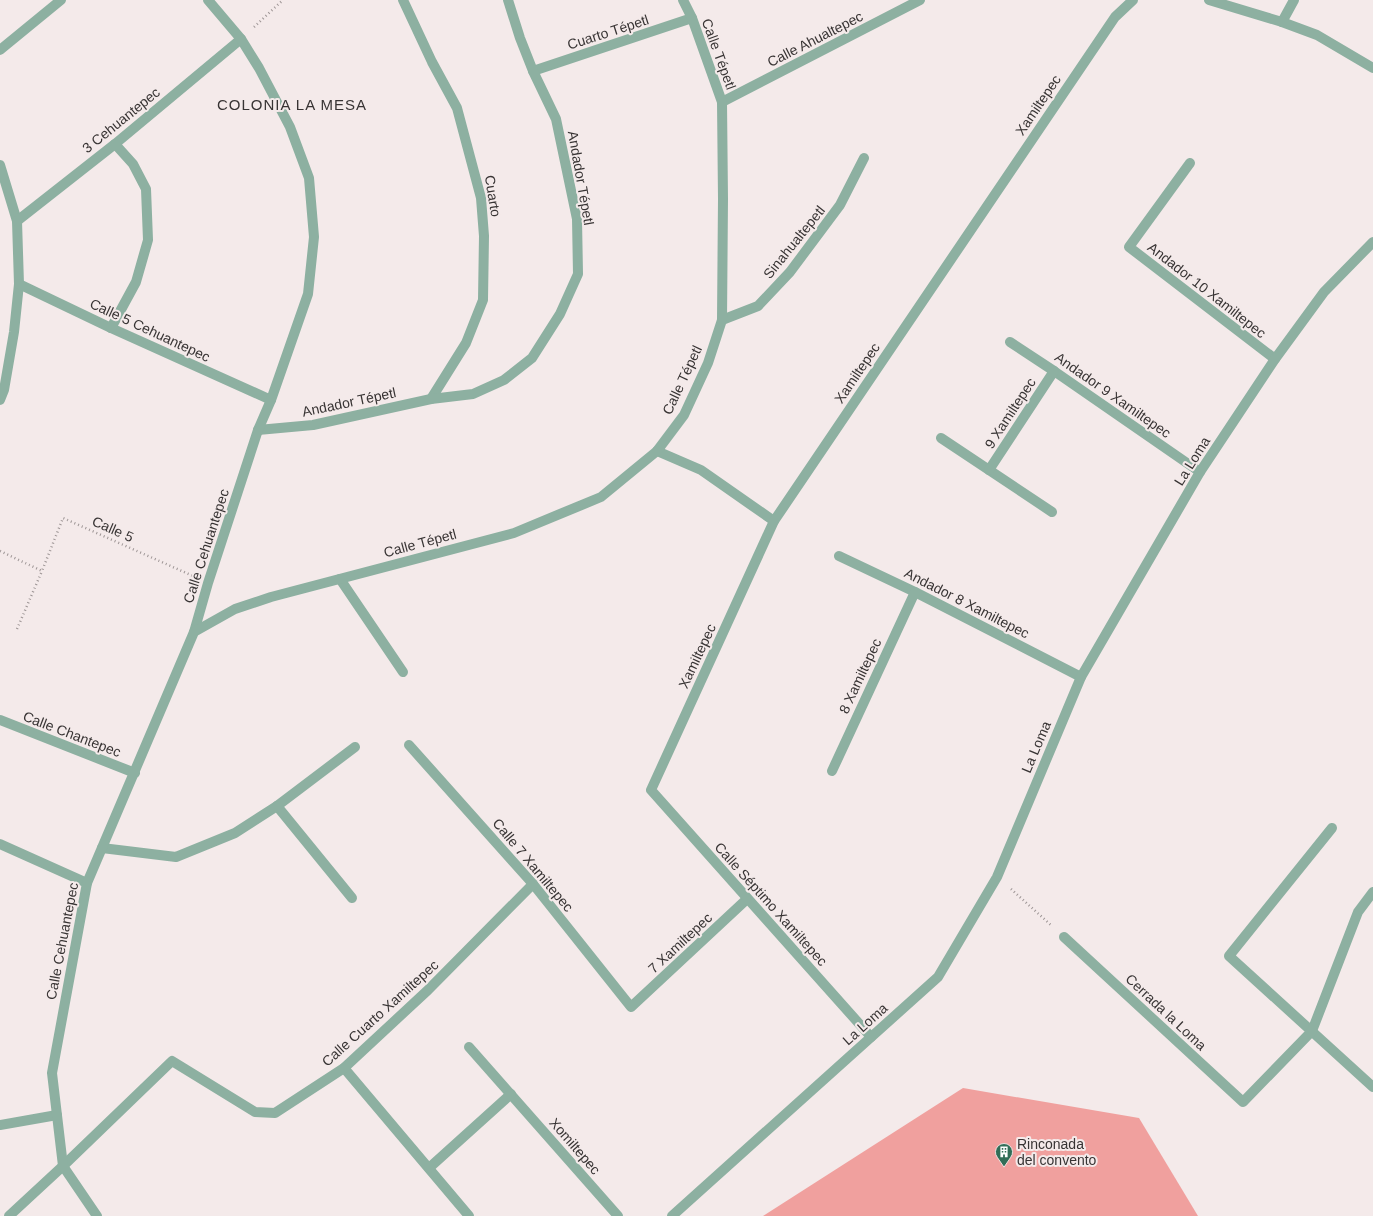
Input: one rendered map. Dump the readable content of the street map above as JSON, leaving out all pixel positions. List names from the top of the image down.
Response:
{
  "streets": {
    "street": [
      "Cuarto Tépetl",
      "Calle Ahualtepec",
      "Calle Tépetl",
      "Xamiltepec",
      "3 Cehuantepec",
      "Andador Tépetl",
      "Cuarto",
      "Sinahualtepetl",
      "Andador 10 Xamiltepec",
      "Calle 5 Cehuantepec",
      "Andador 9 Xamiltepec",
      "9 Xamiltepec",
      "La Loma",
      "Calle Cehuantepec",
      "Andador 8 Xamiltepec",
      "8 Xamiltepec",
      "Calle Chantepec",
      "Calle 7 Xamiltepec",
      "Calle Séptimo Xamiltepec",
      "7 Xamiltepec",
      "Cerrada la Loma",
      "Calle Cuarto Xamiltepec",
      "Xomiltepec"
    ],
    "path": ["Calle 5"]
  },
  "crossings": [
    ["Cuarto Tépetl", "Calle Tépetl"],
    ["Cuarto Tépetl", "Andador Tépetl"],
    ["Calle Ahualtepec", "Calle Tépetl"],
    ["Calle Tépetl", "Sinahualtepetl"],
    ["Calle Tépetl", "Calle Cehuantepec"],
    ["Xamiltepec", "Calle Séptimo Xamiltepec"],
    ["3 Cehuantepec", "Calle Cehuantepec"],
    ["Andador Tépetl", "Cuarto"],
    ["Andador Tépetl", "Calle Cehuantepec"],
    ["Andador 10 Xamiltepec", "La Loma"],
    ["Calle 5 Cehuantepec", "Calle Cehuantepec"],
    ["Andador 9 Xamiltepec", "9 Xamiltepec"],
    ["Andador 9 Xamiltepec", "La Loma"],
    ["La Loma", "Andador 8 Xamiltepec"],
    ["La Loma", "Calle Séptimo Xamiltepec"],
    ["Calle 5", "Calle Cehuantepec"],
    ["Calle Cehuantepec", "Calle Chantepec"],
    ["Calle Cehuantepec", "Calle Cuarto Xamiltepec"],
    ["Andador 8 Xamiltepec", "8 Xamiltepec"],
    ["Calle 7 Xamiltepec", "7 Xamiltepec"],
    ["Calle 7 Xamiltepec", "Calle Cuarto Xamiltepec"],
    ["Calle Séptimo Xamiltepec", "7 Xamiltepec"]
  ],
  "districts": ["COLONIA LA MESA"],
  "places": {
    "building": ["Rinconada del convento"]
  }
}
